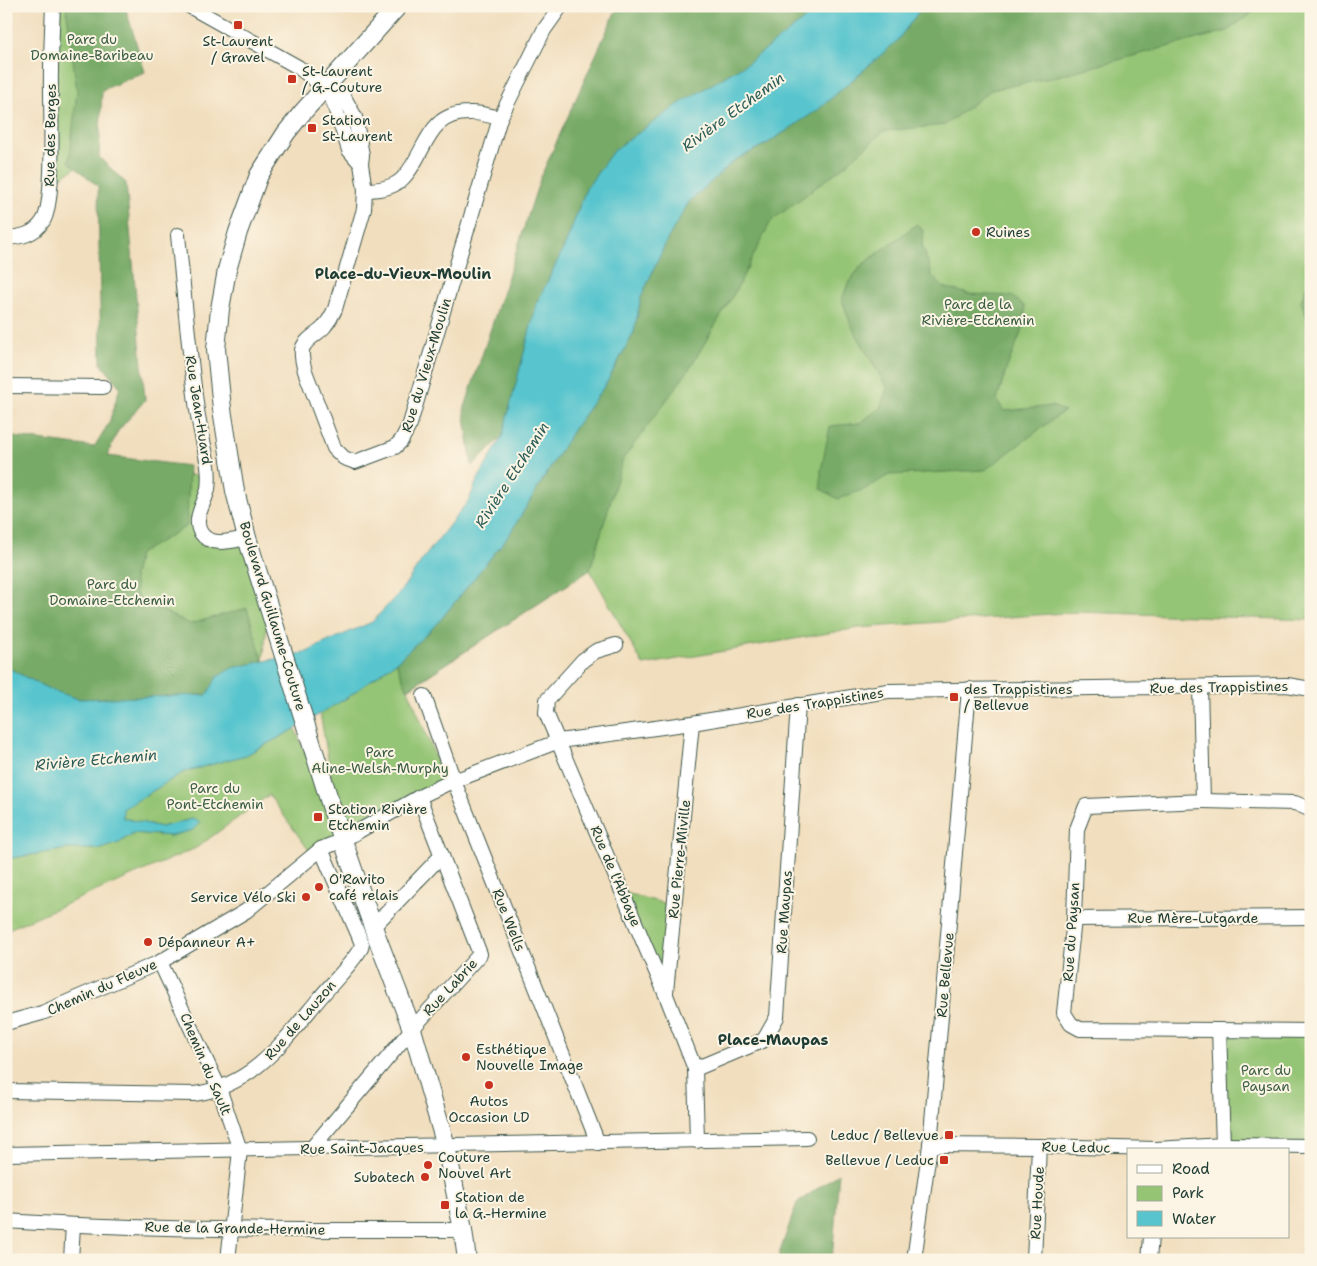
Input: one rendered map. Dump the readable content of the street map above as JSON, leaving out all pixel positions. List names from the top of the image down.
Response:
{
  "streets": {
    "main road": ["Boulevard Guillaume-Couture"],
    "street": [
      "Rue des Berges",
      "Rue du Vieux-Moulin",
      "Rue Jean-Huard",
      "Rue des Trappistines",
      "Rue Pierre-Miville",
      "Rue de l'Abbaye",
      "Rue Maupas",
      "Rue Mère-Lutgarde",
      "Rue Wells",
      "Rue du Paysan",
      "Rue Bellevue",
      "Chemin du Fleuve",
      "Rue Labrie",
      "Rue de Lauzon",
      "Chemin du Sault",
      "Rue Leduc",
      "Rue Saint-Jacques",
      "Rue Houde",
      "Rue de la Grande-Hermine"
    ]
  },
  "crossings": [
    ["Rue du Vieux-Moulin", "Boulevard Guillaume-Couture"],
    ["Rue Jean-Huard", "Boulevard Guillaume-Couture"],
    ["Boulevard Guillaume-Couture", "Rue des Trappistines"],
    ["Boulevard Guillaume-Couture", "Chemin du Fleuve"],
    ["Boulevard Guillaume-Couture", "Rue Labrie"],
    ["Boulevard Guillaume-Couture", "Rue Saint-Jacques"],
    ["Boulevard Guillaume-Couture", "Rue de la Grande-Hermine"],
    ["Rue des Trappistines", "Rue Pierre-Miville"],
    ["Rue des Trappistines", "Rue de l'Abbaye"],
    ["Rue des Trappistines", "Rue Maupas"],
    ["Rue des Trappistines", "Rue Wells"],
    ["Rue des Trappistines", "Rue Bellevue"],
    ["Rue des Trappistines", "Chemin du Fleuve"],
    ["Rue des Trappistines", "Rue Labrie"],
    ["Rue Pierre-Miville", "Rue de l'Abbaye"],
    ["Rue de l'Abbaye", "Rue Maupas"],
    ["Rue de l'Abbaye", "Rue Saint-Jacques"],
    ["Rue Mère-Lutgarde", "Rue du Paysan"],
    ["Rue Wells", "Rue Saint-Jacques"],
    ["Rue Bellevue", "Rue Leduc"],
    ["Chemin du Fleuve", "Rue de Lauzon"],
    ["Chemin du Fleuve", "Chemin du Sault"],
    ["Rue Labrie", "Rue Saint-Jacques"],
    ["Rue de Lauzon", "Chemin du Sault"],
    ["Chemin du Sault", "Rue Saint-Jacques"],
    ["Chemin du Sault", "Rue de la Grande-Hermine"],
    ["Rue Leduc", "Rue Houde"]
  ],
  "districts": ["Place-du-Vieux-Moulin", "Place-Maupas"],
  "water": ["Rivière Etchemin"],
  "parks": [
    "Parc du Domaine-Baribeau",
    "Parc de la Rivière-Etchemin",
    "Parc du Domaine-Etchemin",
    "Parc Aline-Welsh-Murphy",
    "Parc du Pont-Etchemin",
    "Parc du Paysan"
  ],
  "places": {
    "transit": [
      "St-Laurent / Gravel",
      "St-Laurent / G.-Couture",
      "Station St-Laurent",
      "des Trappistines / Bellevue",
      "Station Rivière Etchemin",
      "Leduc / Bellevue",
      "Bellevue / Leduc",
      "Station de la G.-Hermine"
    ],
    "other": [
      "Ruines",
      "O'Ravito café relais",
      "Service Vélo Ski",
      "Dépanneur A+",
      "Esthétique Nouvelle Image",
      "Autos Occasion LD",
      "Couture Nouvel Art",
      "Subatech"
    ]
  },
  "legend": ["Road", "Park", "Water"]
}
